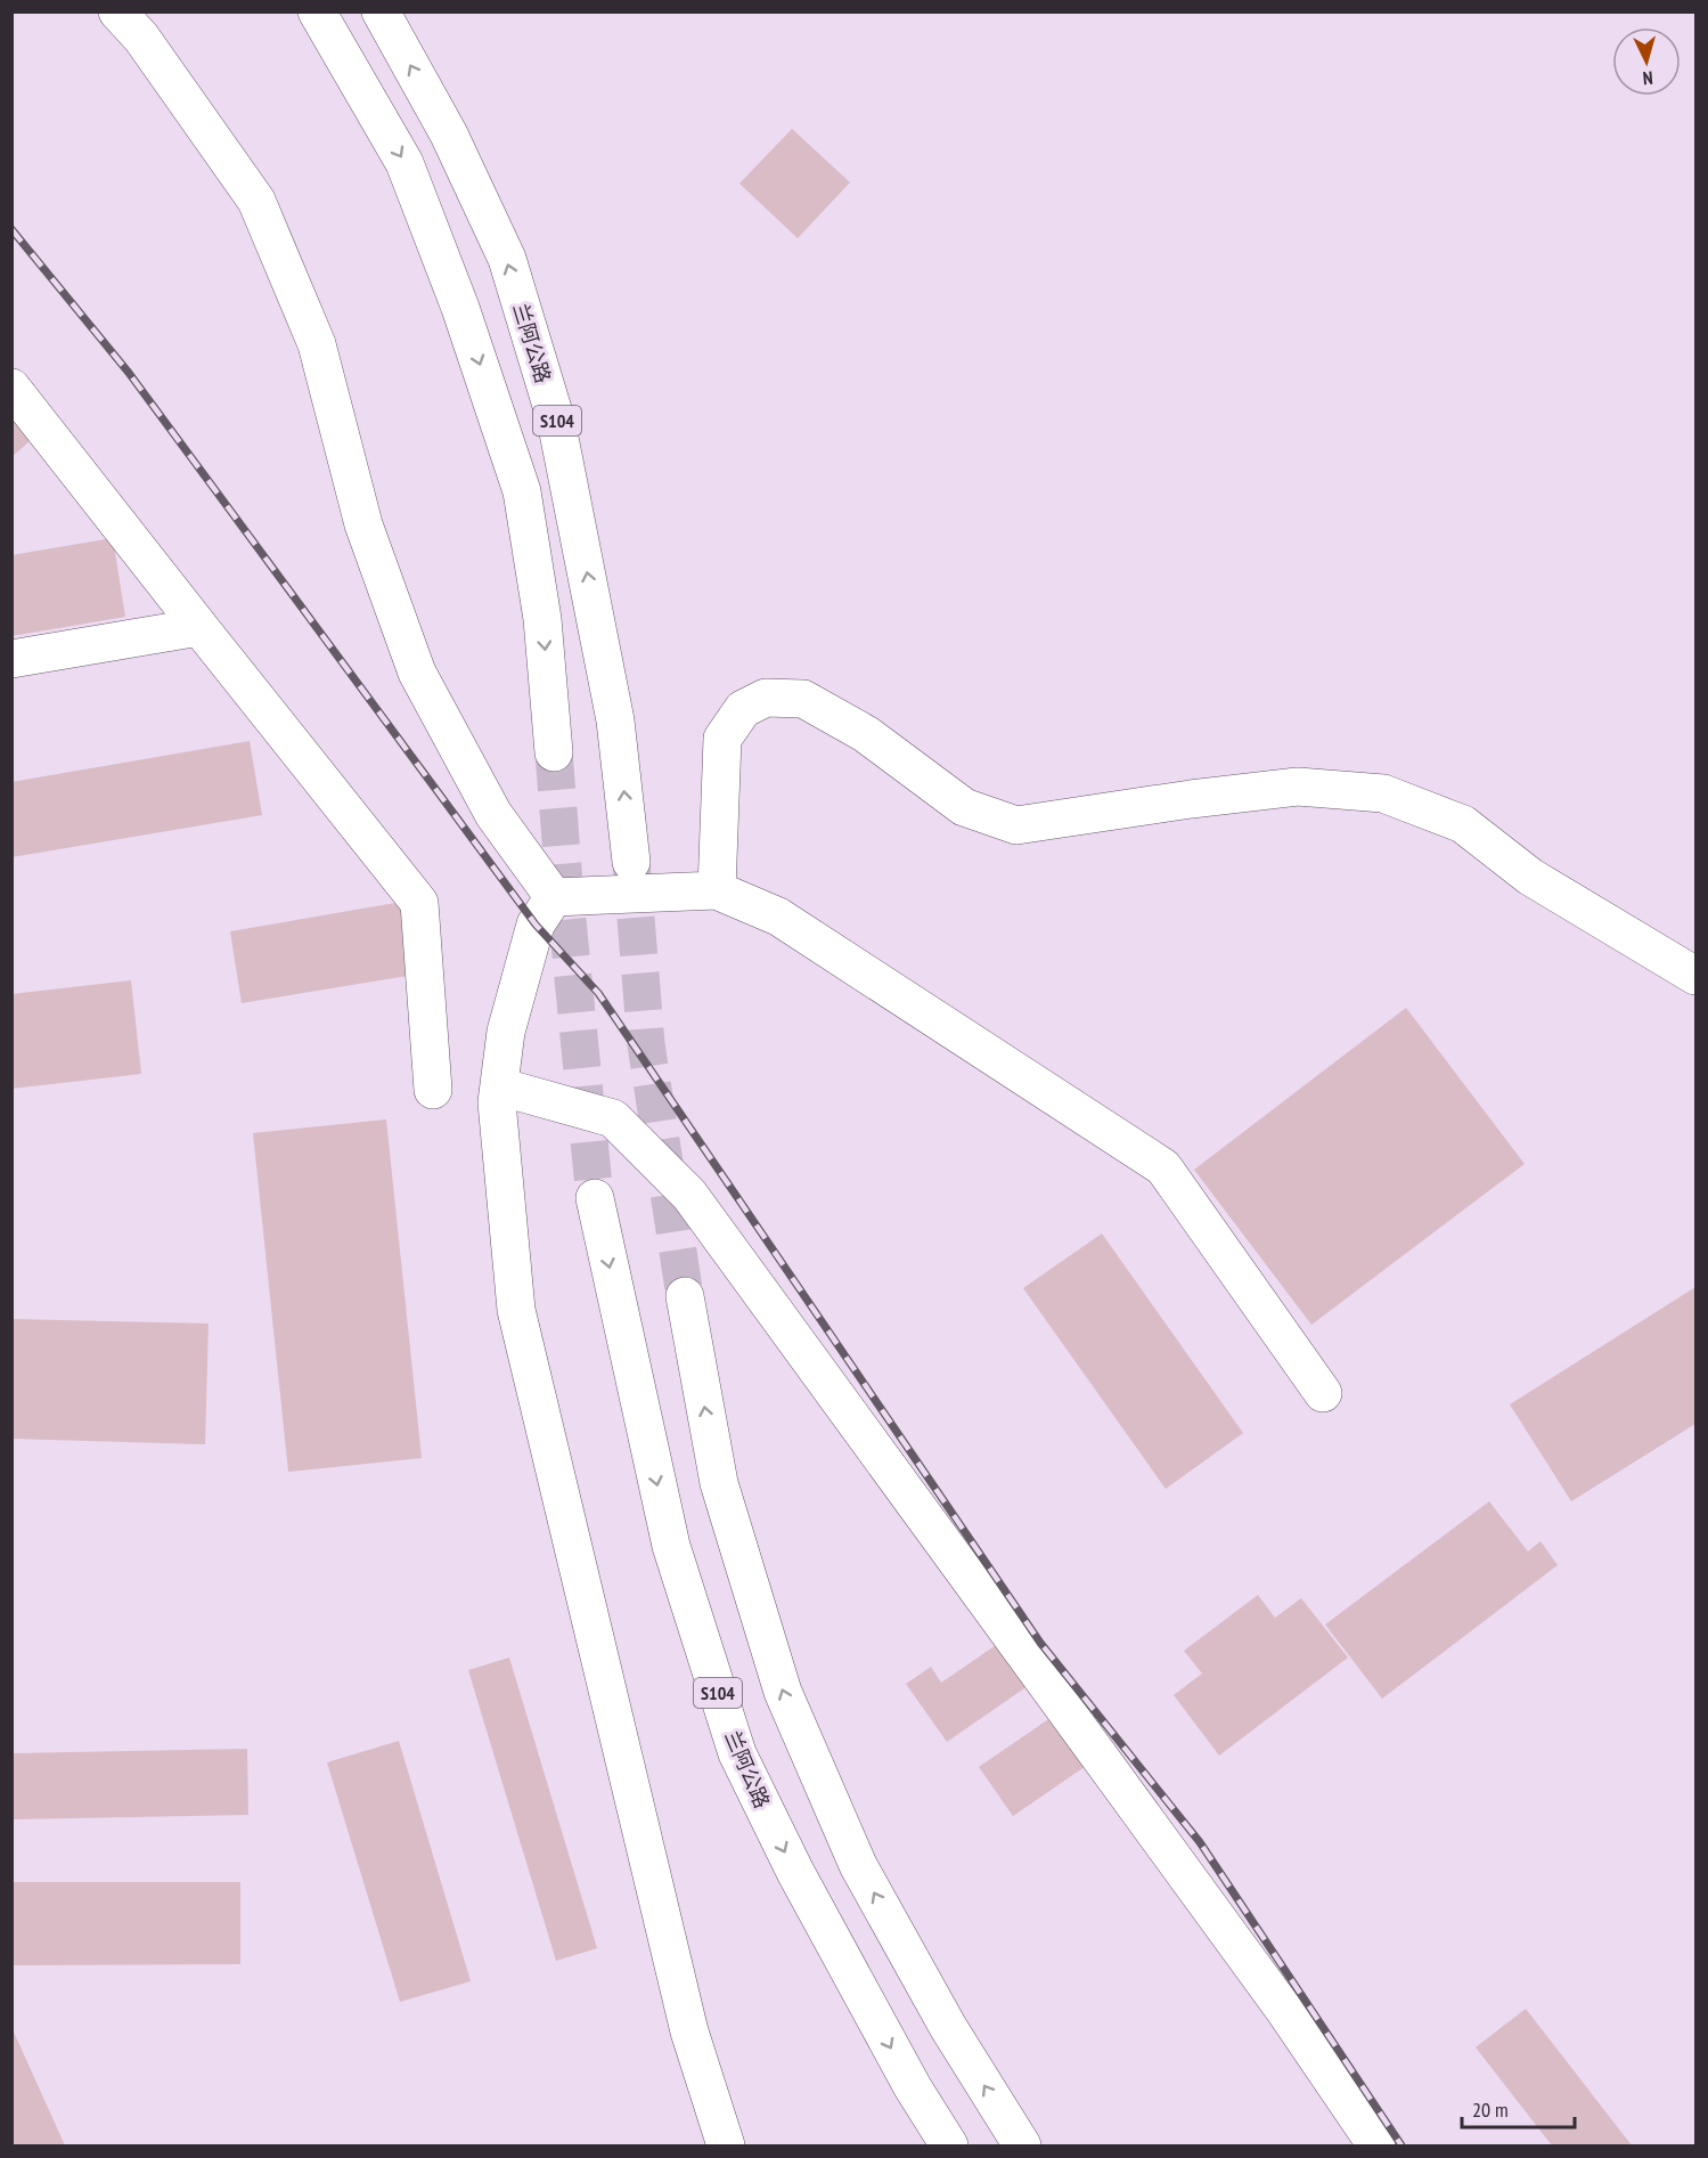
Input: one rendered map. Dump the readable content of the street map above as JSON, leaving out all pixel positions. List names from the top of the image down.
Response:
{
  "streets": {
    "main road": ["兰阿公路", "S104"]
  },
  "scale_bar": "20 m",
  "north": "bottom"
}
